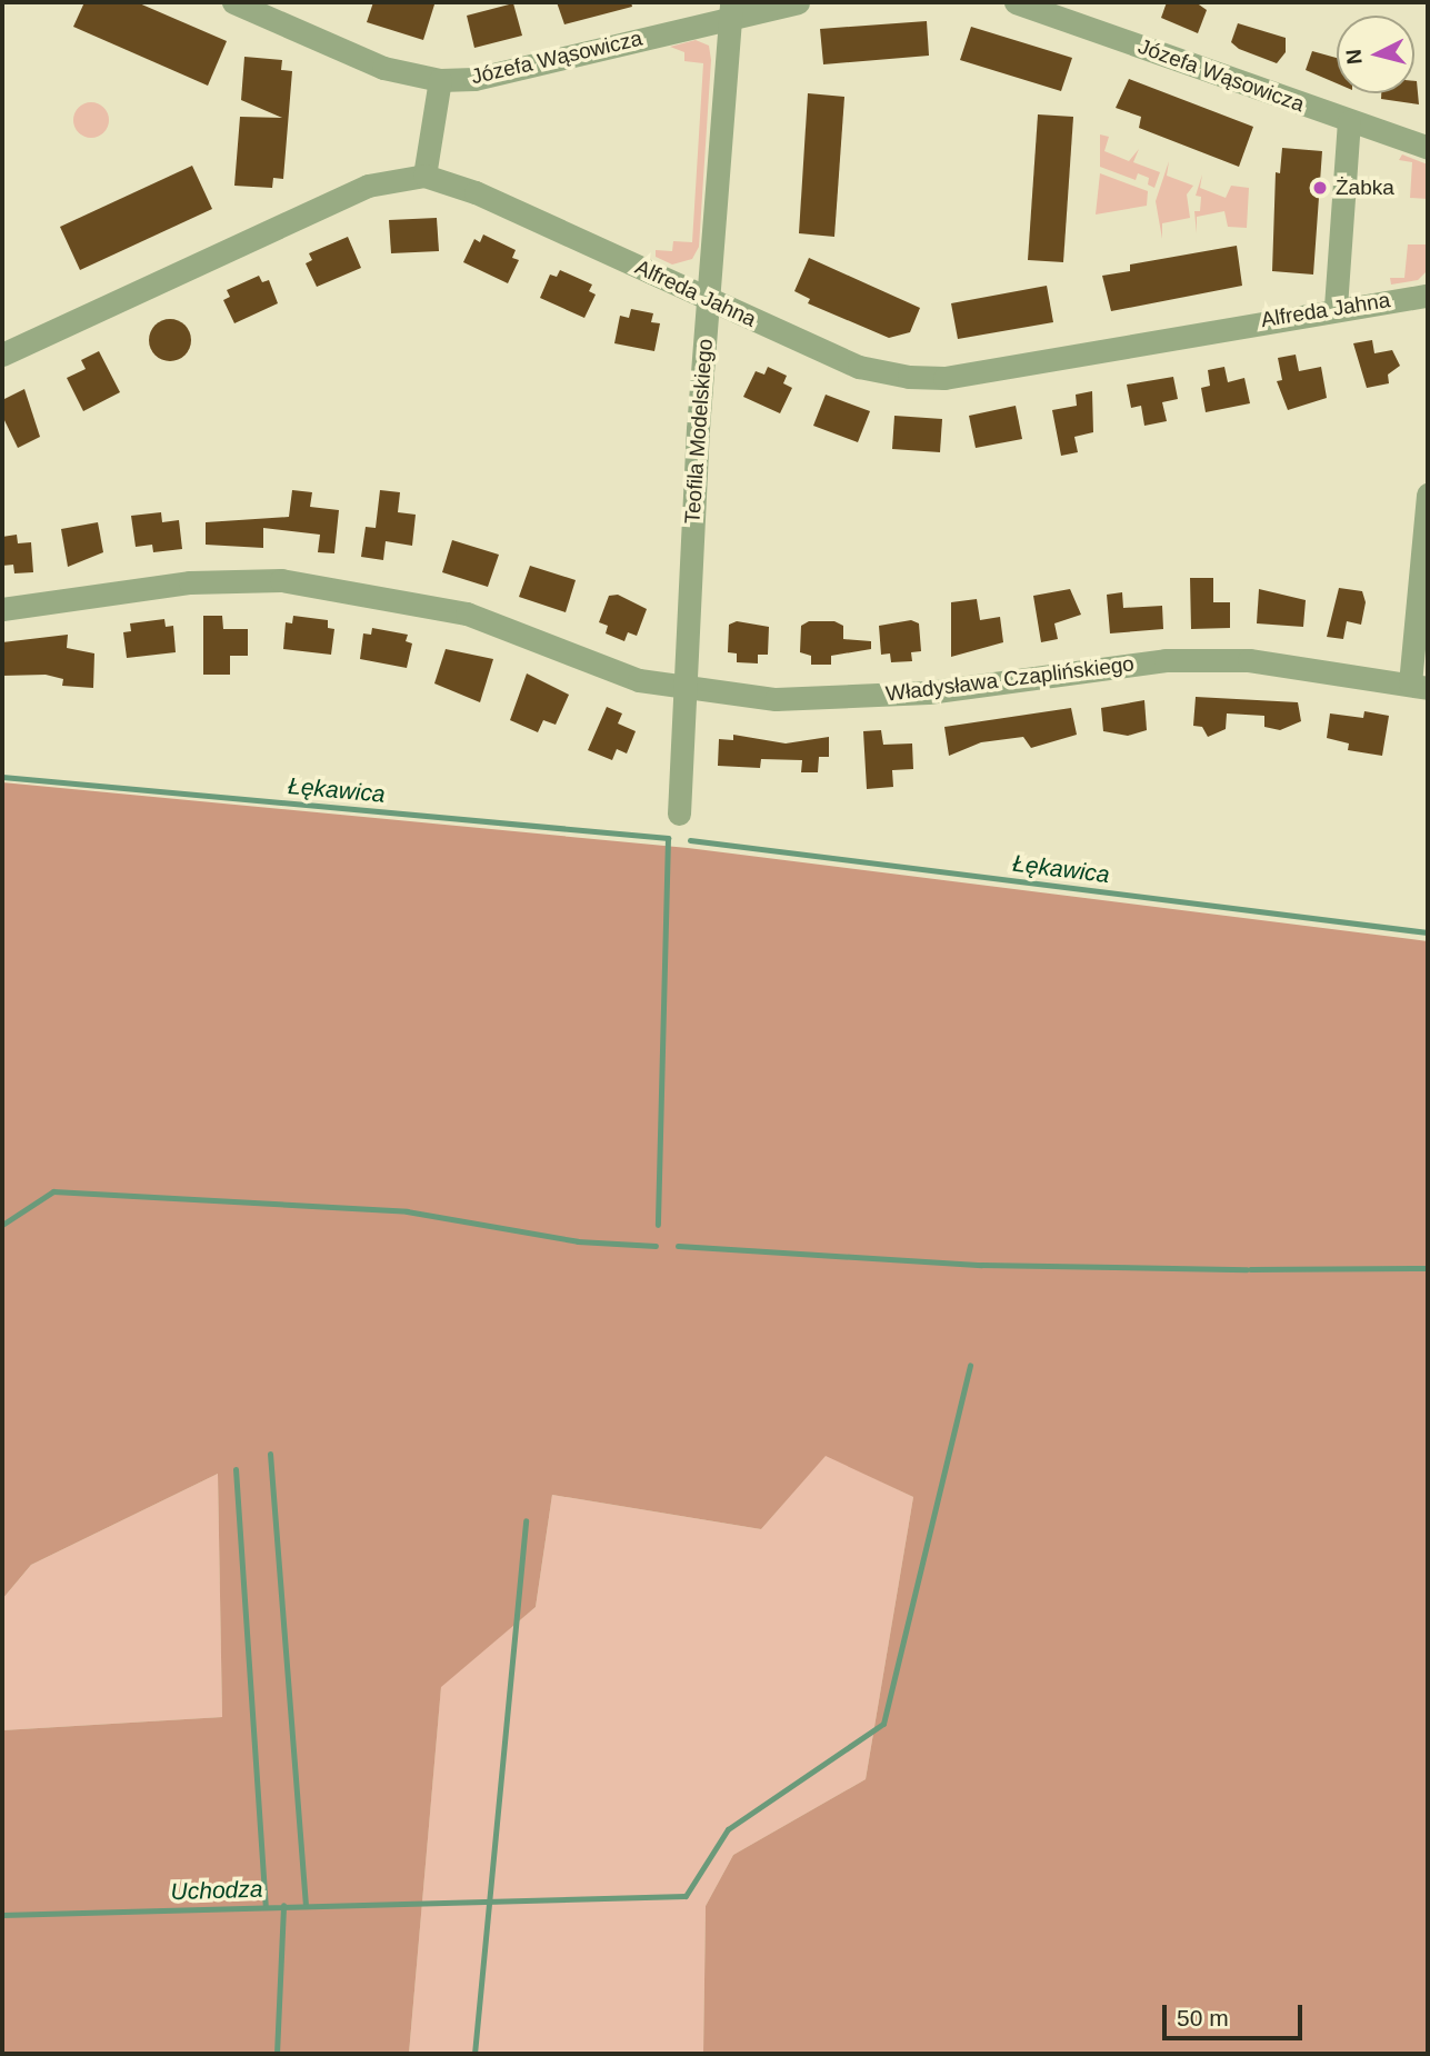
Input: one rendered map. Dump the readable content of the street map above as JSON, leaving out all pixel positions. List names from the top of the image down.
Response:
{
  "streets": {
    "street": [
      "Józefa Wąsowicza",
      "Alfreda Jahna",
      "Teofila Modelskiego",
      "Władysława Czaplińskiego"
    ]
  },
  "crossings": [
    ["Józefa Wąsowicza", "Teofila Modelskiego"],
    ["Alfreda Jahna", "Teofila Modelskiego"],
    ["Teofila Modelskiego", "Władysława Czaplińskiego"]
  ],
  "water": ["Łękawica", "Uchodza"],
  "places": ["Żabka"],
  "scale_bar": "50 m",
  "north": "left"
}
